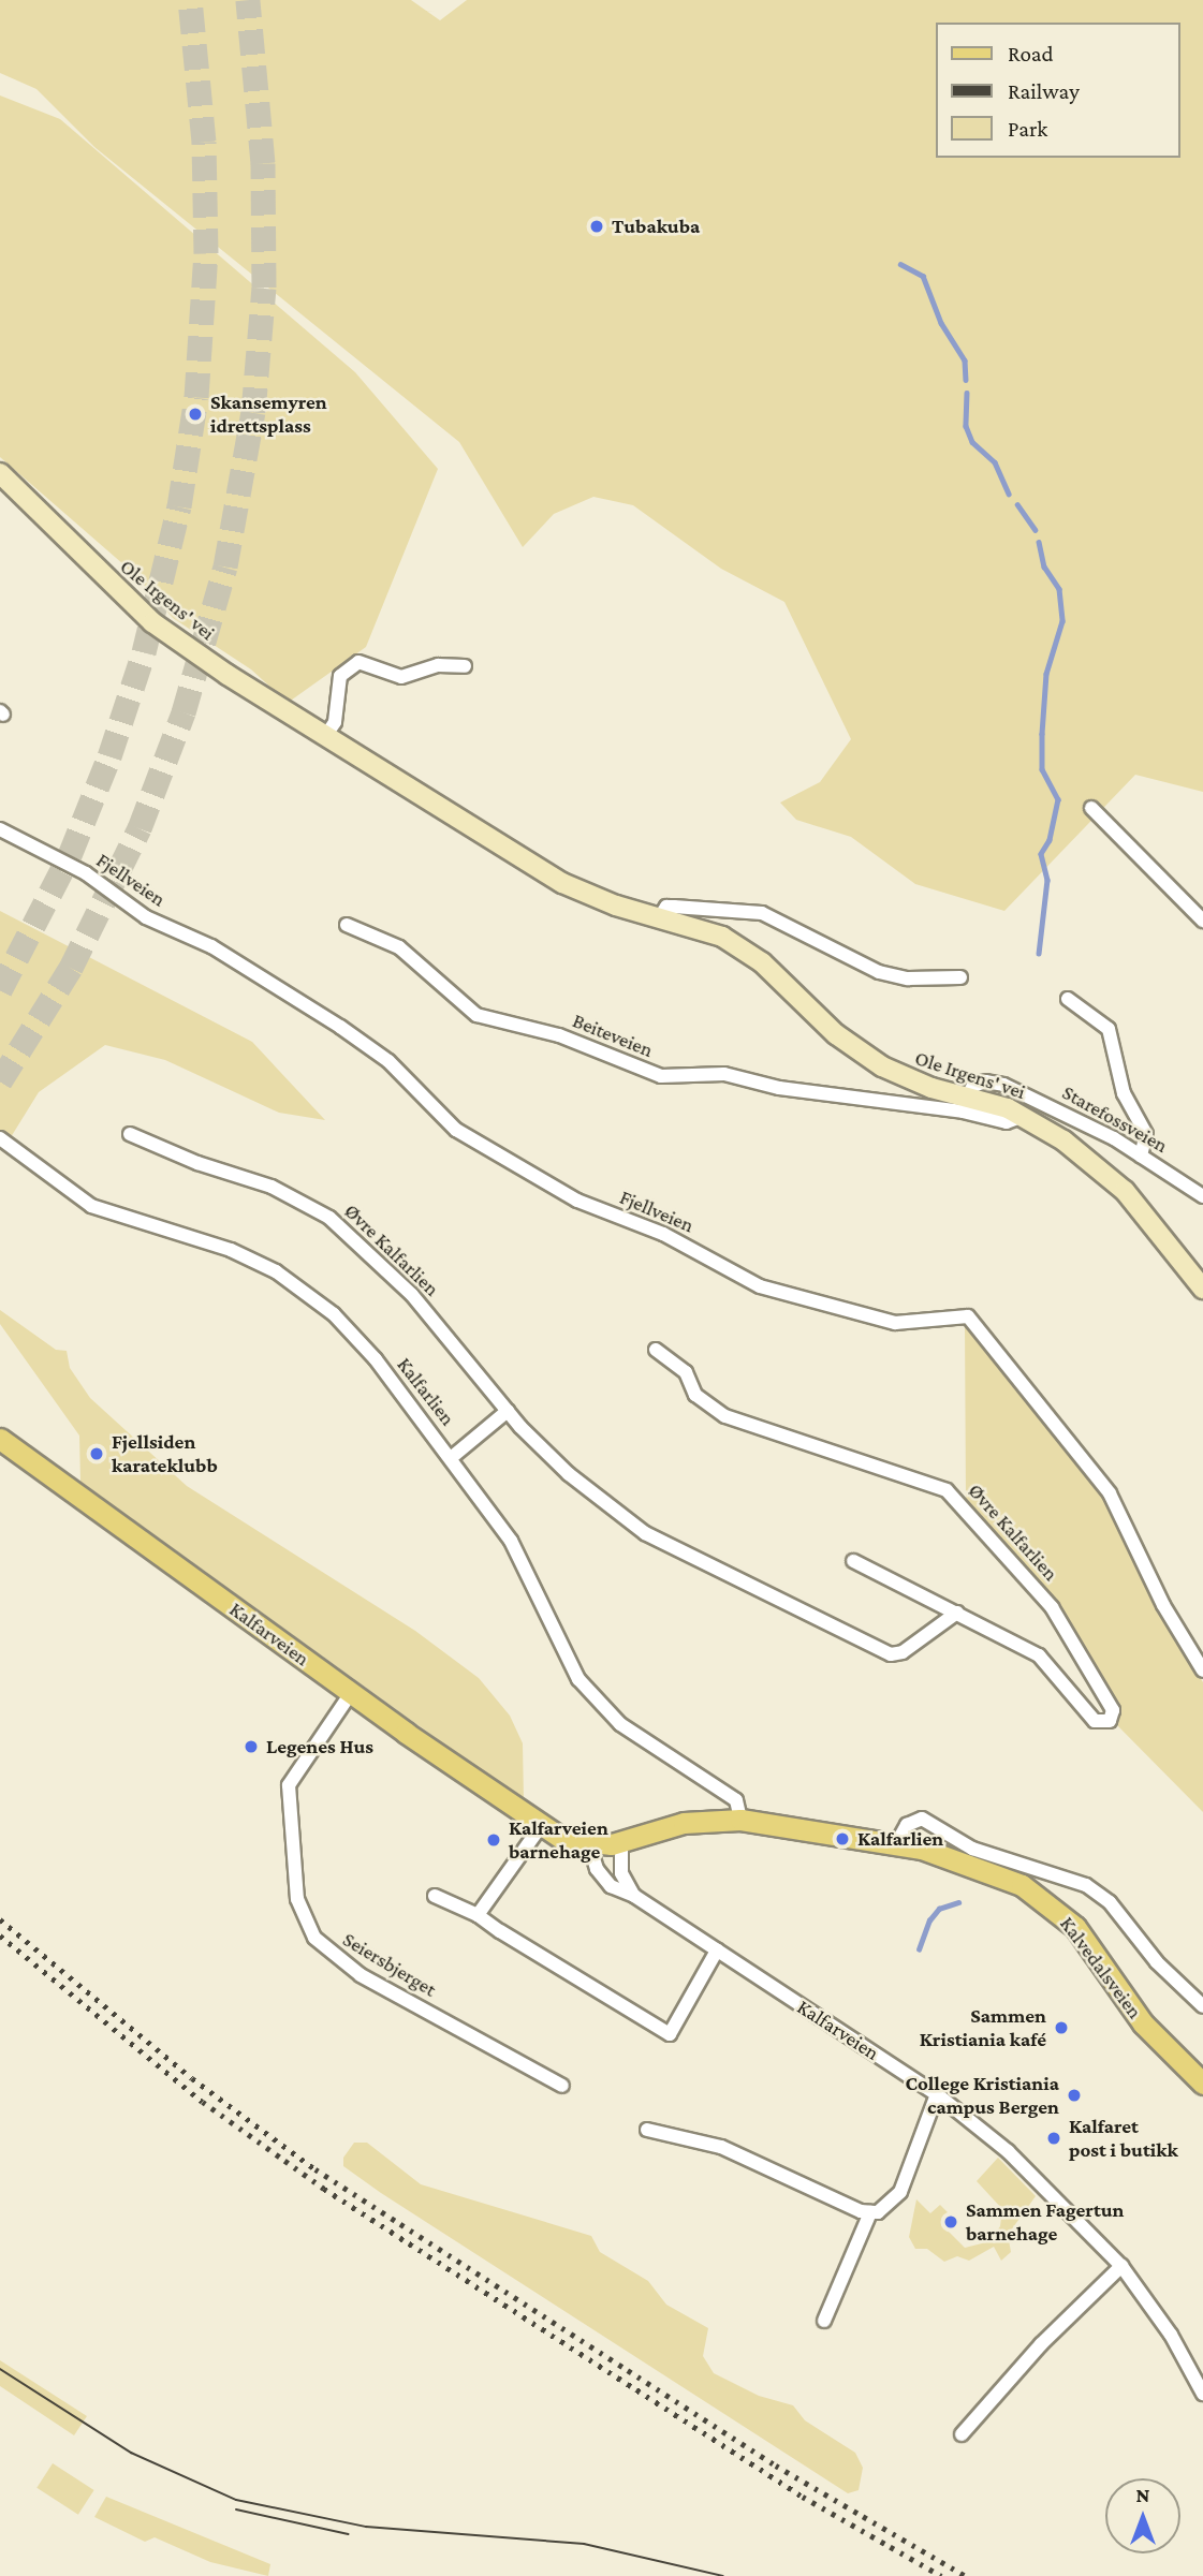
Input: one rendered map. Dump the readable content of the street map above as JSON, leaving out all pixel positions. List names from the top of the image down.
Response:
{
  "streets": {
    "main road": ["Kalfarveien", "Kalvedalsveien"],
    "street": [
      "Ole Irgens' vei",
      "Fjellveien",
      "Beiteveien",
      "Starefossveien",
      "Øvre Kalfarlien",
      "Kalfarlien",
      "Seiersbjerget"
    ]
  },
  "crossings": [
    ["Ole Irgens' vei", "Beiteveien"],
    ["Ole Irgens' vei", "Starefossveien"],
    ["Kalfarlien", "Kalvedalsveien"],
    ["Kalfarveien", "Seiersbjerget"],
    ["Kalfarveien", "Kalvedalsveien"]
  ],
  "places": [
    "Tubakuba",
    "Skansemyren idrettsplass",
    "Fjellsiden karateklubb",
    "Legenes Hus",
    "Kalfarlien",
    "Kalfarveien barnehage",
    "Sammen Kristiania kafé",
    "College Kristiania campus Bergen",
    "Kalfaret post i butikk",
    "Sammen Fagertun barnehage"
  ],
  "legend": ["Road", "Railway", "Park"],
  "north": "top"
}
